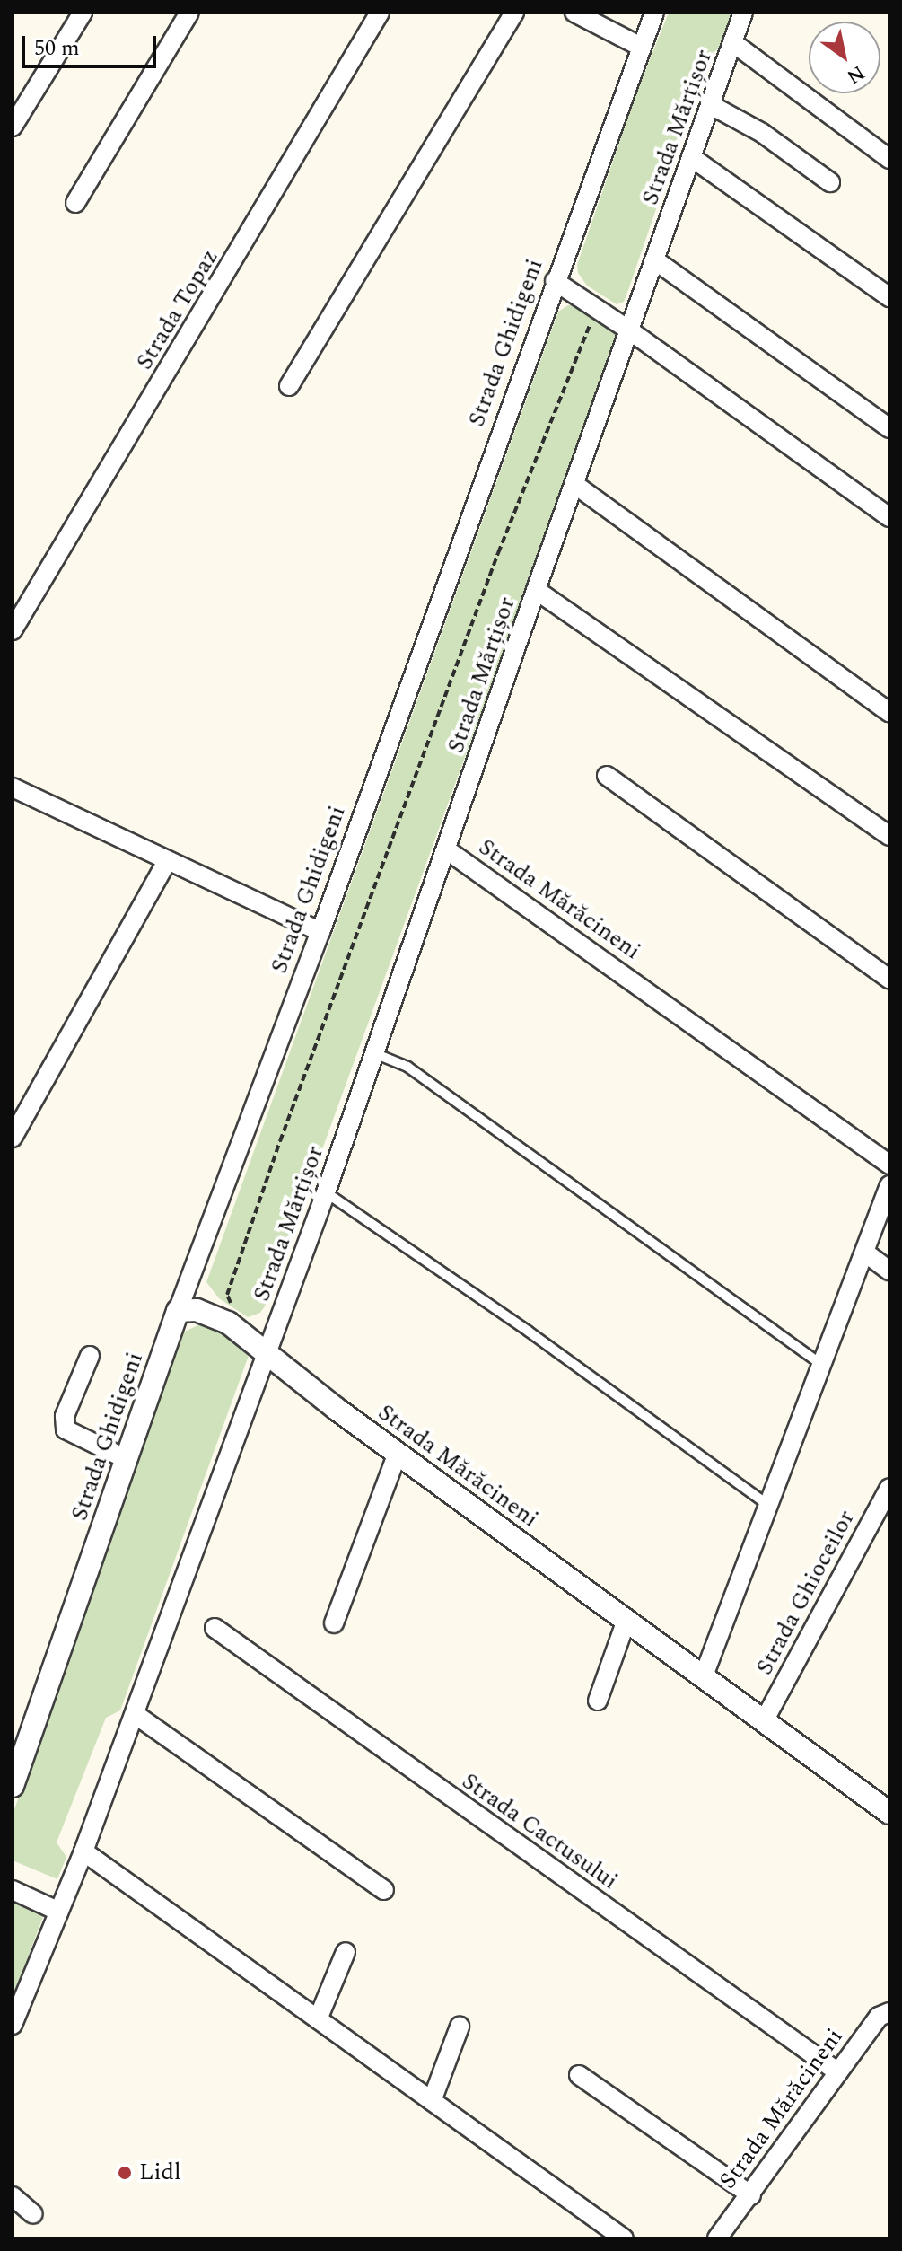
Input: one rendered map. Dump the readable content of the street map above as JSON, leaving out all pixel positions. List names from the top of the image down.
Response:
{
  "streets": {
    "street": [
      "Strada Mărțișor",
      "Strada Topaz",
      "Strada Ghidigeni",
      "Strada Mărăcineni",
      "Strada Ghioceilor",
      "Strada Cactusului"
    ]
  },
  "crossings": [
    ["Strada Mărțișor", "Strada Mărăcineni"],
    ["Strada Ghidigeni", "Strada Mărăcineni"],
    ["Strada Mărăcineni", "Strada Ghioceilor"],
    ["Strada Mărăcineni", "Strada Cactusului"]
  ],
  "places": ["Lidl"],
  "scale_bar": "50 m",
  "north": "bottom right"
}
